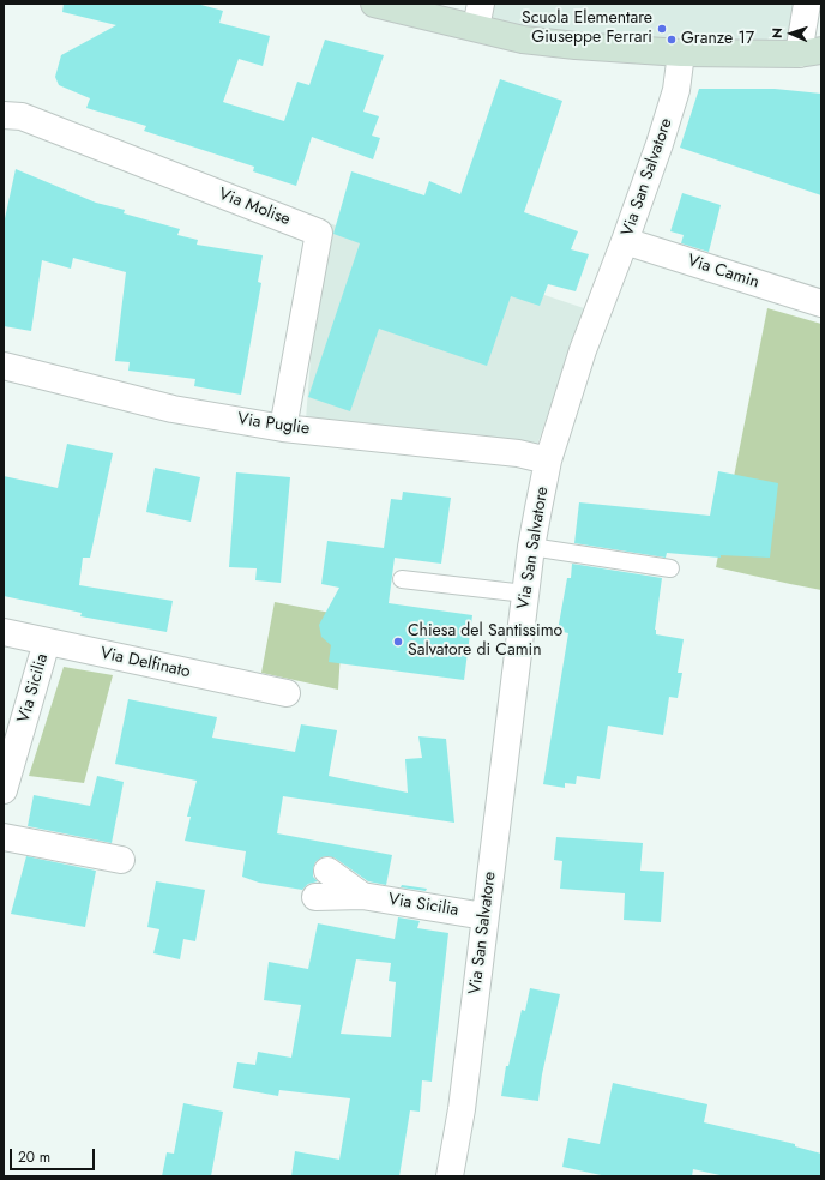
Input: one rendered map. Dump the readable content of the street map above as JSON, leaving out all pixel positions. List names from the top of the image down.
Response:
{
  "streets": {
    "street": [
      "Via San Salvatore",
      "Via Molise",
      "Via Camin",
      "Via Puglie",
      "Via Delfinato",
      "Via Sicilia"
    ]
  },
  "crossings": [
    ["Via San Salvatore", "Via Camin"],
    ["Via San Salvatore", "Via Puglie"],
    ["Via San Salvatore", "Via Sicilia"],
    ["Via Molise", "Via Puglie"],
    ["Via Delfinato", "Via Sicilia"]
  ],
  "places": ["Scuola Elementare Giuseppe Ferrari", "Granze 17", "Chiesa del Santissimo Salvatore di Camin"],
  "scale_bar": "20 m",
  "north": "left"
}
